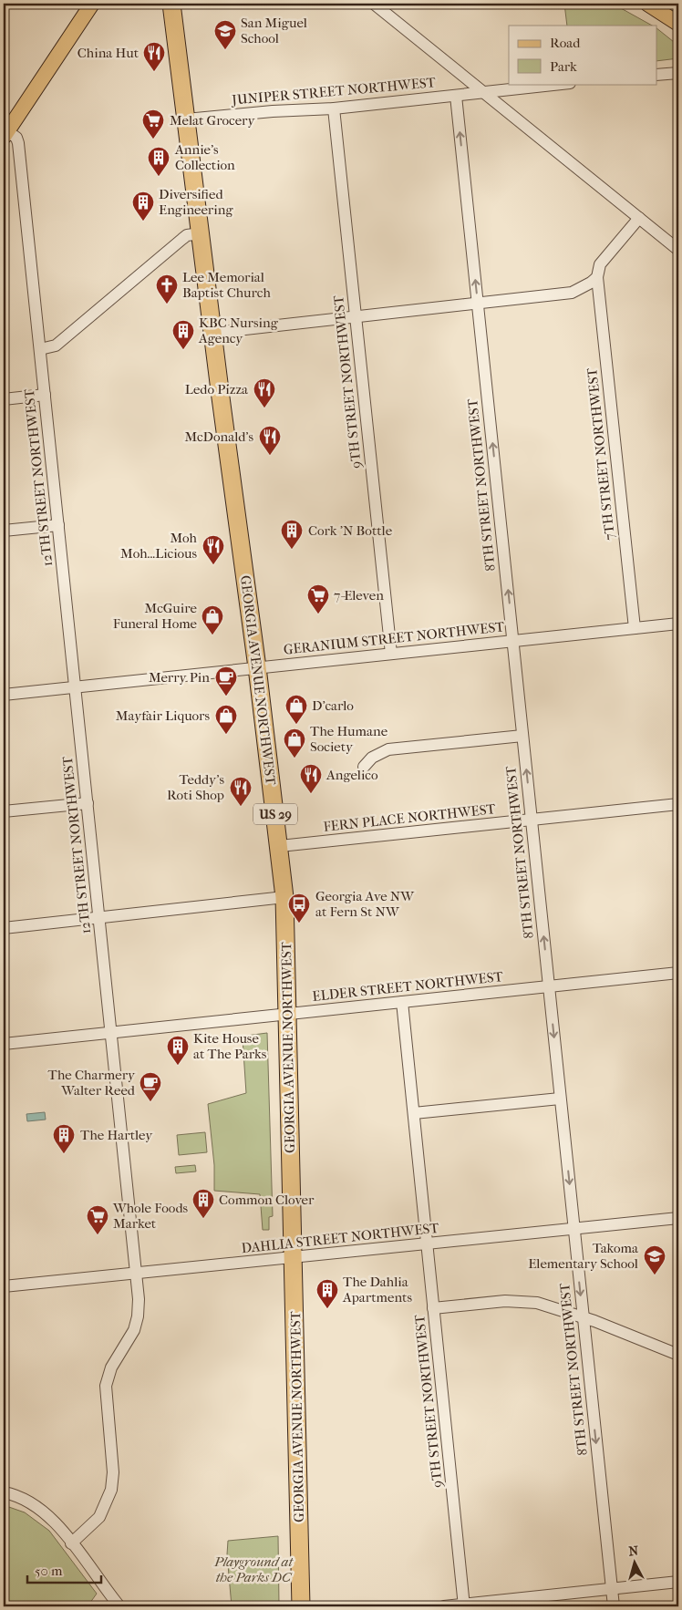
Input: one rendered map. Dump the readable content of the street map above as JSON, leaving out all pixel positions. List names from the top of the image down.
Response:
{
  "streets": {
    "highway": ["GEORGIA AVENUE NORTHWEST", "US 29"],
    "street": [
      "JUNIPER STREET NORTHWEST",
      "9TH STREET NORTHWEST",
      "7TH STREET NORTHWEST",
      "12TH STREET NORTHWEST",
      "8TH STREET NORTHWEST",
      "GERANIUM STREET NORTHWEST",
      "FERN PLACE NORTHWEST",
      "ELDER STREET NORTHWEST",
      "DAHLIA STREET NORTHWEST"
    ]
  },
  "crossings": [
    ["JUNIPER STREET NORTHWEST", "9TH STREET NORTHWEST"],
    ["JUNIPER STREET NORTHWEST", "8TH STREET NORTHWEST"],
    ["JUNIPER STREET NORTHWEST", "GEORGIA AVENUE NORTHWEST"],
    ["9TH STREET NORTHWEST", "GERANIUM STREET NORTHWEST"],
    ["9TH STREET NORTHWEST", "ELDER STREET NORTHWEST"],
    ["9TH STREET NORTHWEST", "DAHLIA STREET NORTHWEST"],
    ["7TH STREET NORTHWEST", "GERANIUM STREET NORTHWEST"],
    ["12TH STREET NORTHWEST", "GERANIUM STREET NORTHWEST"],
    ["12TH STREET NORTHWEST", "ELDER STREET NORTHWEST"],
    ["12TH STREET NORTHWEST", "DAHLIA STREET NORTHWEST"],
    ["8TH STREET NORTHWEST", "GERANIUM STREET NORTHWEST"],
    ["8TH STREET NORTHWEST", "FERN PLACE NORTHWEST"],
    ["8TH STREET NORTHWEST", "ELDER STREET NORTHWEST"],
    ["8TH STREET NORTHWEST", "DAHLIA STREET NORTHWEST"],
    ["GERANIUM STREET NORTHWEST", "GEORGIA AVENUE NORTHWEST"],
    ["GEORGIA AVENUE NORTHWEST", "FERN PLACE NORTHWEST"],
    ["GEORGIA AVENUE NORTHWEST", "ELDER STREET NORTHWEST"],
    ["GEORGIA AVENUE NORTHWEST", "DAHLIA STREET NORTHWEST"]
  ],
  "parks": ["Playground at the Parks DC"],
  "places": {
    "school or university": ["San Miguel School", "Takoma Elementary School"],
    "restaurant": [
      "China Hut",
      "Ledo Pizza",
      "McDonald's",
      "Moh Moh...Licious",
      "Angelico",
      "Teddy's Roti Shop"
    ],
    "supermarket": ["Melat Grocery", "7-Eleven", "Whole Foods Market"],
    "building": [
      "Annie's Collection",
      "Diversified Engineering",
      "KBC Nursing Agency",
      "Cork 'N Bottle",
      "Kite House at The Parks",
      "The Hartley",
      "Common Clover",
      "The Dahlia Apartments"
    ],
    "church": ["Lee Memorial Baptist Church"],
    "shop": [
      "McGuire Funeral Home",
      "D'carlo",
      "Mayfair Liquors",
      "The Humane Society"
    ],
    "cafe": ["Merry Pin", "The Charmery Walter Reed"],
    "bus stop": ["Georgia Ave NW at Fern St NW"]
  },
  "legend": ["Road", "Park"],
  "scale_bar": "50 m",
  "north": "top"
}
